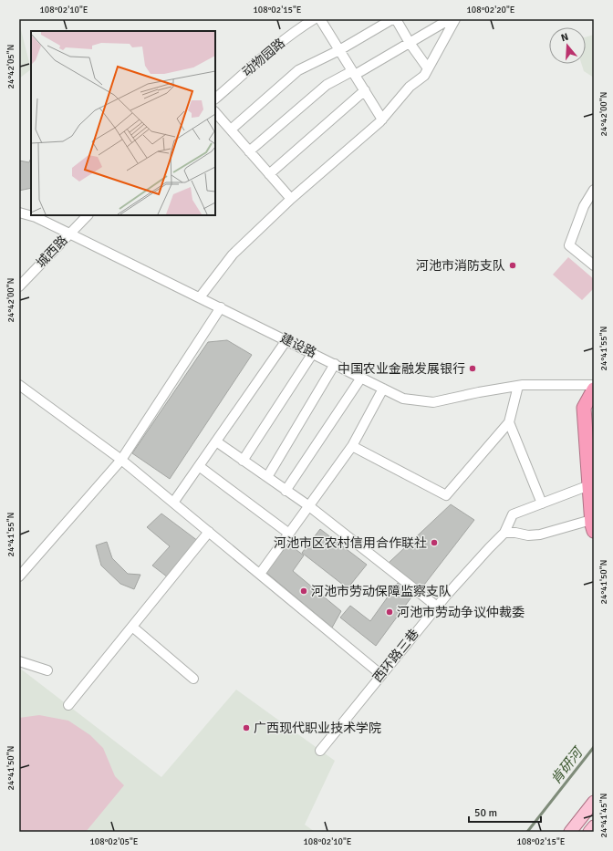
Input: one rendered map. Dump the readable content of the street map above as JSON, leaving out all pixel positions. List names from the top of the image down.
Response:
{
  "streets": {
    "street": [
      "动物园路",
      "城西路",
      "建设路",
      "西环路三巷"
    ]
  },
  "crossings": [
    ["城西路", "建设路"]
  ],
  "water": ["肯研河"],
  "places": [
    "河池市消防支队",
    "中国农业金融发展银行",
    "河池市区农村信用合作联社",
    "河池市劳动保障监察支队",
    "河池市劳动争议仲裁委",
    "广西现代职业技术学院"
  ],
  "scale_bar": "50 m",
  "north": "top",
  "coordinates": [
    "108°02'10\"E",
    "108°02'15\"E",
    "108°02'20\"E",
    "24°42'05\"N",
    "24°42'00\"N",
    "24°41'55\"N",
    "24°41'50\"N",
    "24°41'45\"N",
    "108°02'05\"E"
  ]
}
